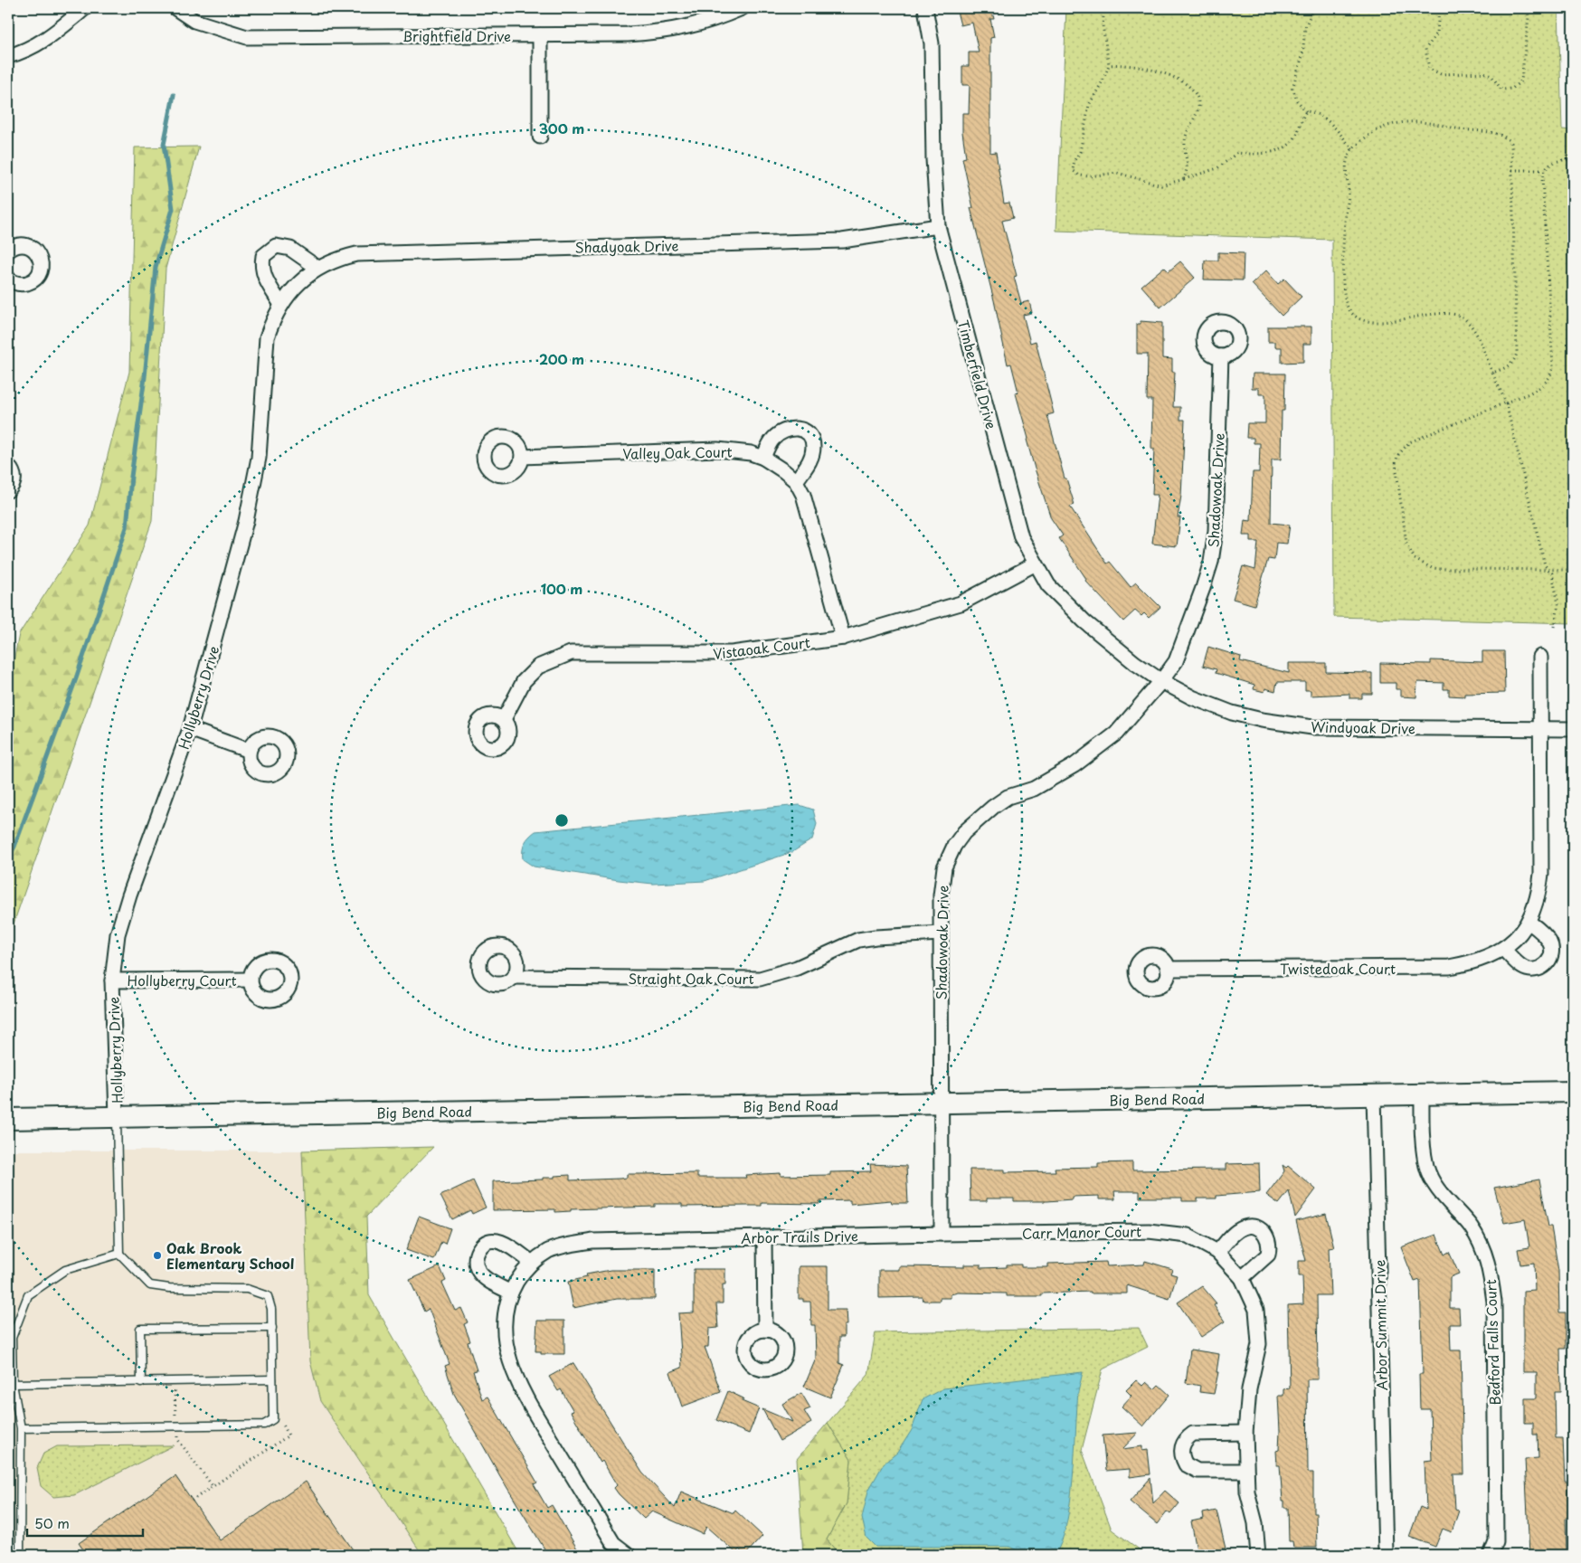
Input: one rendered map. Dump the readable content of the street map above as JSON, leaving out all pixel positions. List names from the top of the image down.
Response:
{
  "streets": {
    "main road": ["Big Bend Road"],
    "street": [
      "Brightfield Drive",
      "Shadyoak Drive",
      "Timberfield Drive",
      "Valley Oak Court",
      "Shadowoak Drive",
      "Vistaoak Court",
      "Hollyberry Drive",
      "Windyoak Drive",
      "Twistedoak Court",
      "Straight Oak Court",
      "Hollyberry Court",
      "Carr Manor Court",
      "Arbor Trails Drive",
      "Arbor Summit Drive",
      "Bedford Falls Court"
    ]
  },
  "crossings": [
    ["Shadyoak Drive", "Timberfield Drive"],
    ["Shadyoak Drive", "Hollyberry Drive"],
    ["Timberfield Drive", "Shadowoak Drive"],
    ["Timberfield Drive", "Vistaoak Court"],
    ["Timberfield Drive", "Windyoak Drive"],
    ["Shadowoak Drive", "Windyoak Drive"],
    ["Shadowoak Drive", "Straight Oak Court"],
    ["Shadowoak Drive", "Big Bend Road"],
    ["Hollyberry Drive", "Hollyberry Court"],
    ["Hollyberry Drive", "Big Bend Road"],
    ["Windyoak Drive", "Twistedoak Court"],
    ["Big Bend Road", "Arbor Summit Drive"],
    ["Big Bend Road", "Bedford Falls Court"],
    ["Carr Manor Court", "Arbor Trails Drive"]
  ],
  "places": ["Oak Brook Elementary School"],
  "scale_bar": "50 m",
  "rings": ["300 m", "200 m", "100 m"]
}
